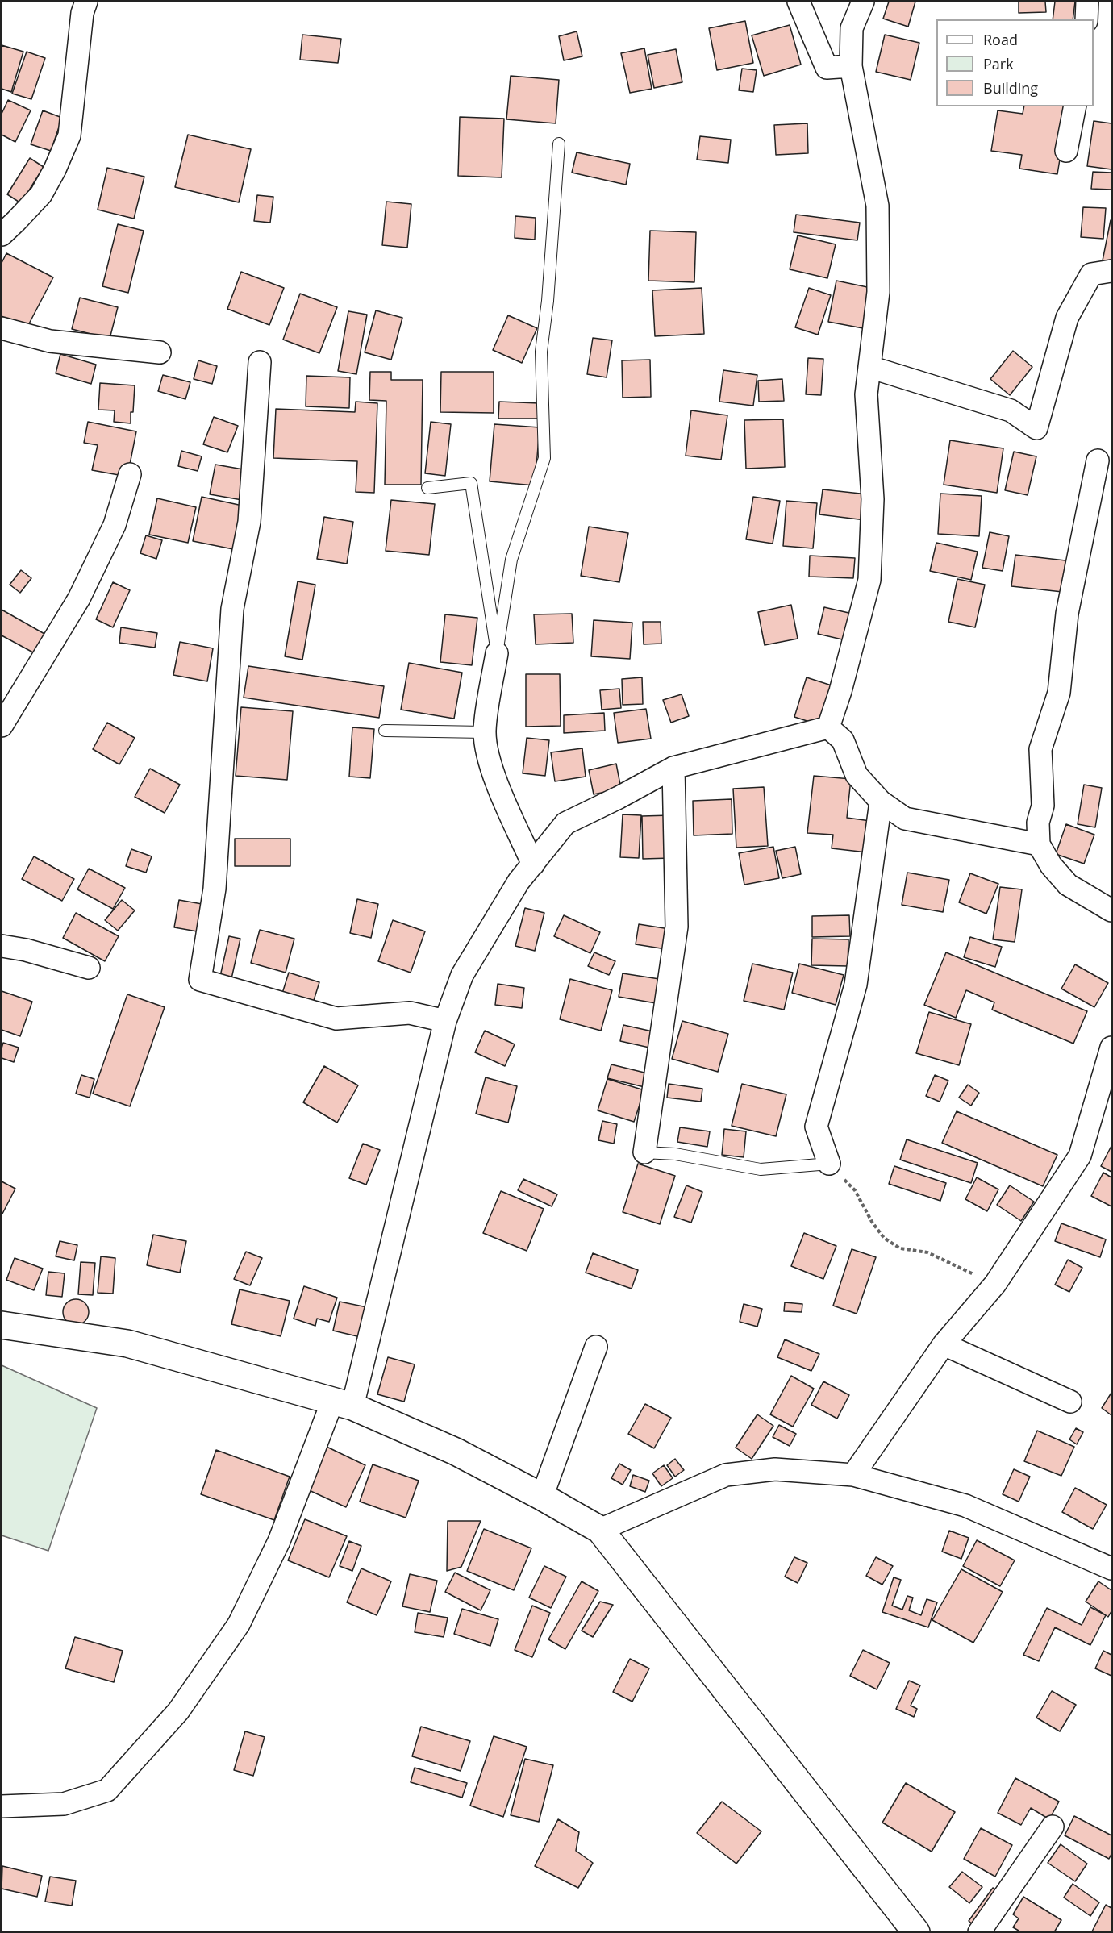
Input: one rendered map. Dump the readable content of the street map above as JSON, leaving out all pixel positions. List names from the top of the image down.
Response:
{
  "legend": ["Road", "Park", "Building"]
}
